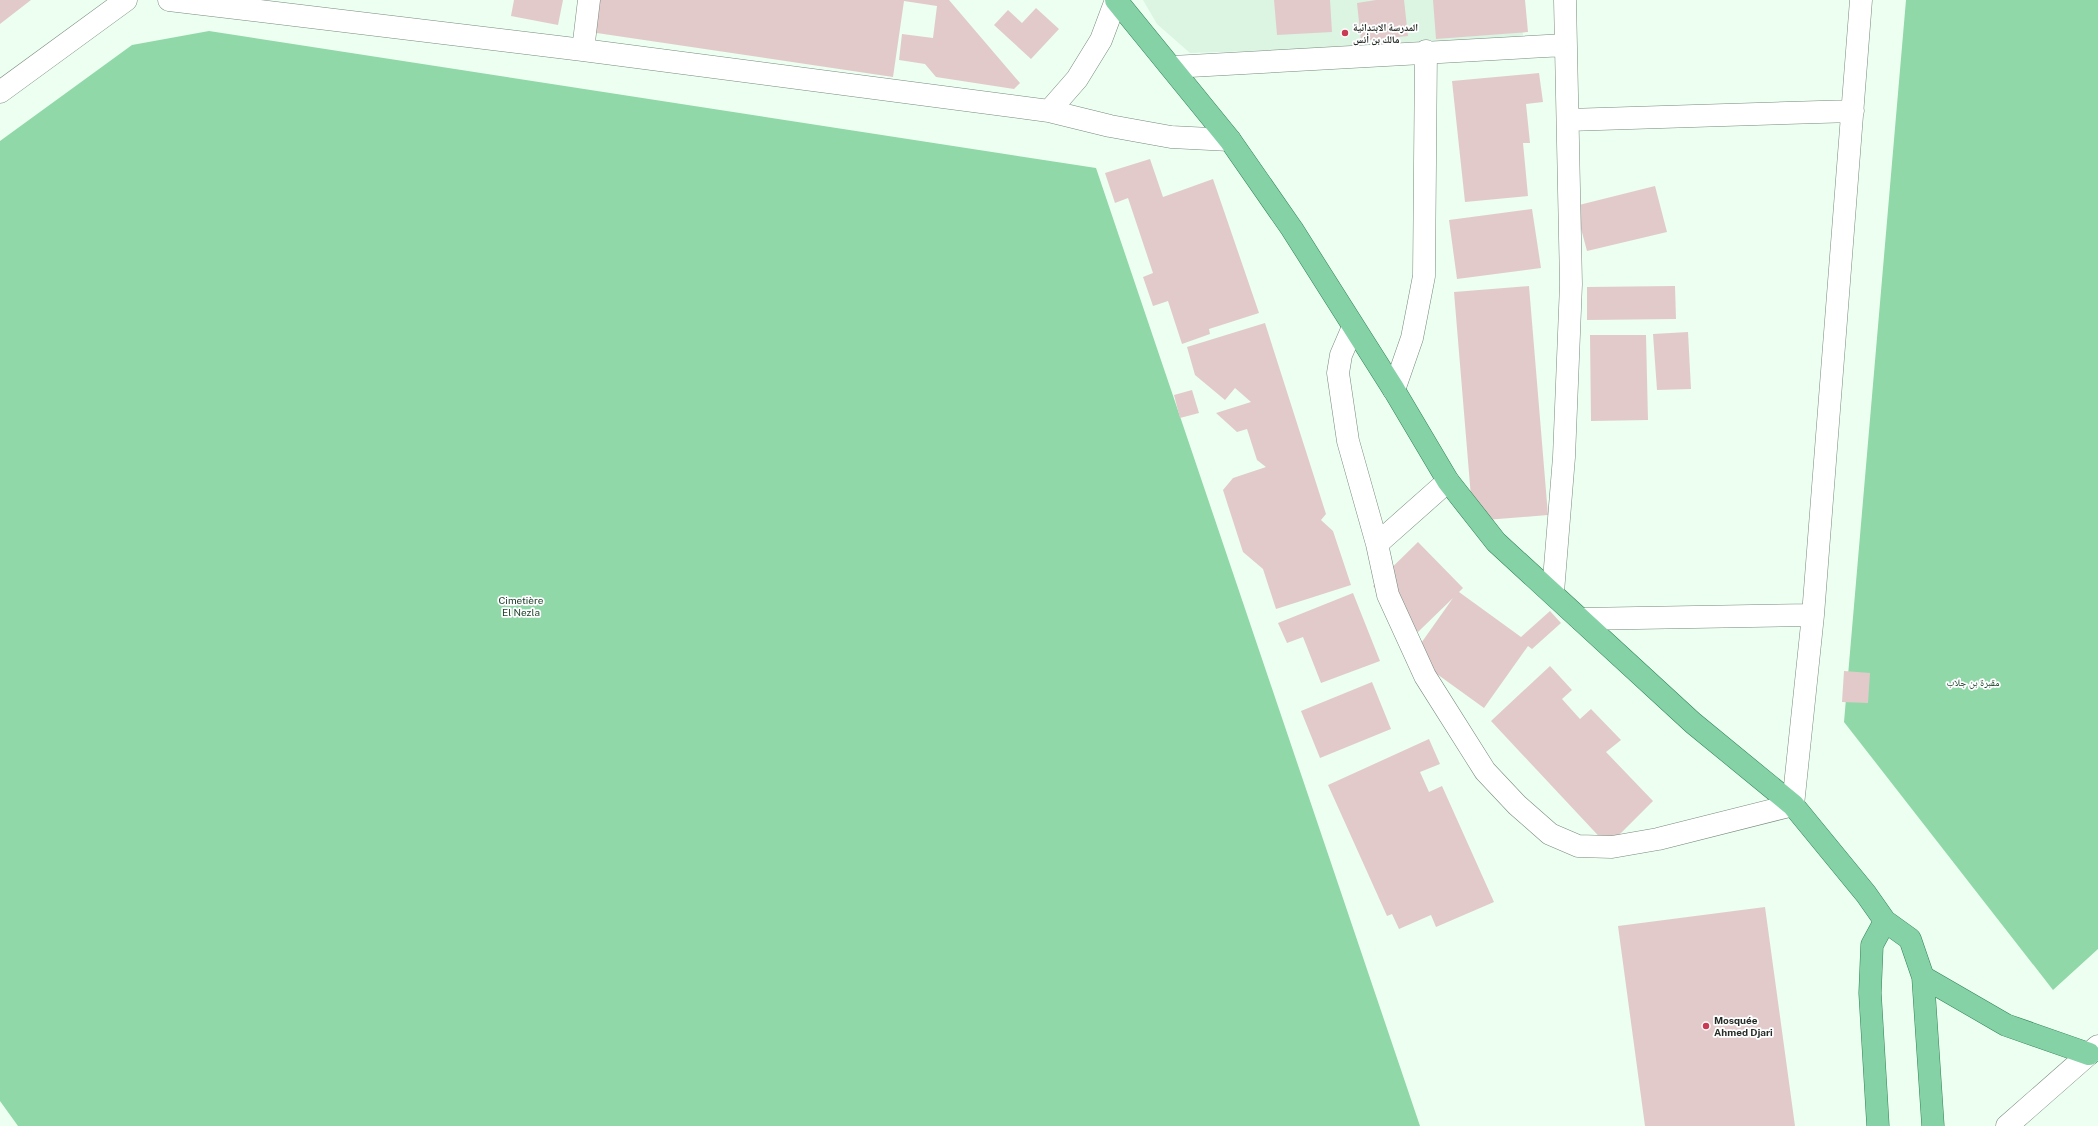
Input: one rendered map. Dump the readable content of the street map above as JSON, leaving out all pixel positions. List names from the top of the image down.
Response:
{
  "parks": ["Cimetière El Nezla", "مقبرة بن جلاب"],
  "places": ["المدرسة الابتدائية مالك بن أنس", "Mosquée Ahmed Djari"]
}
